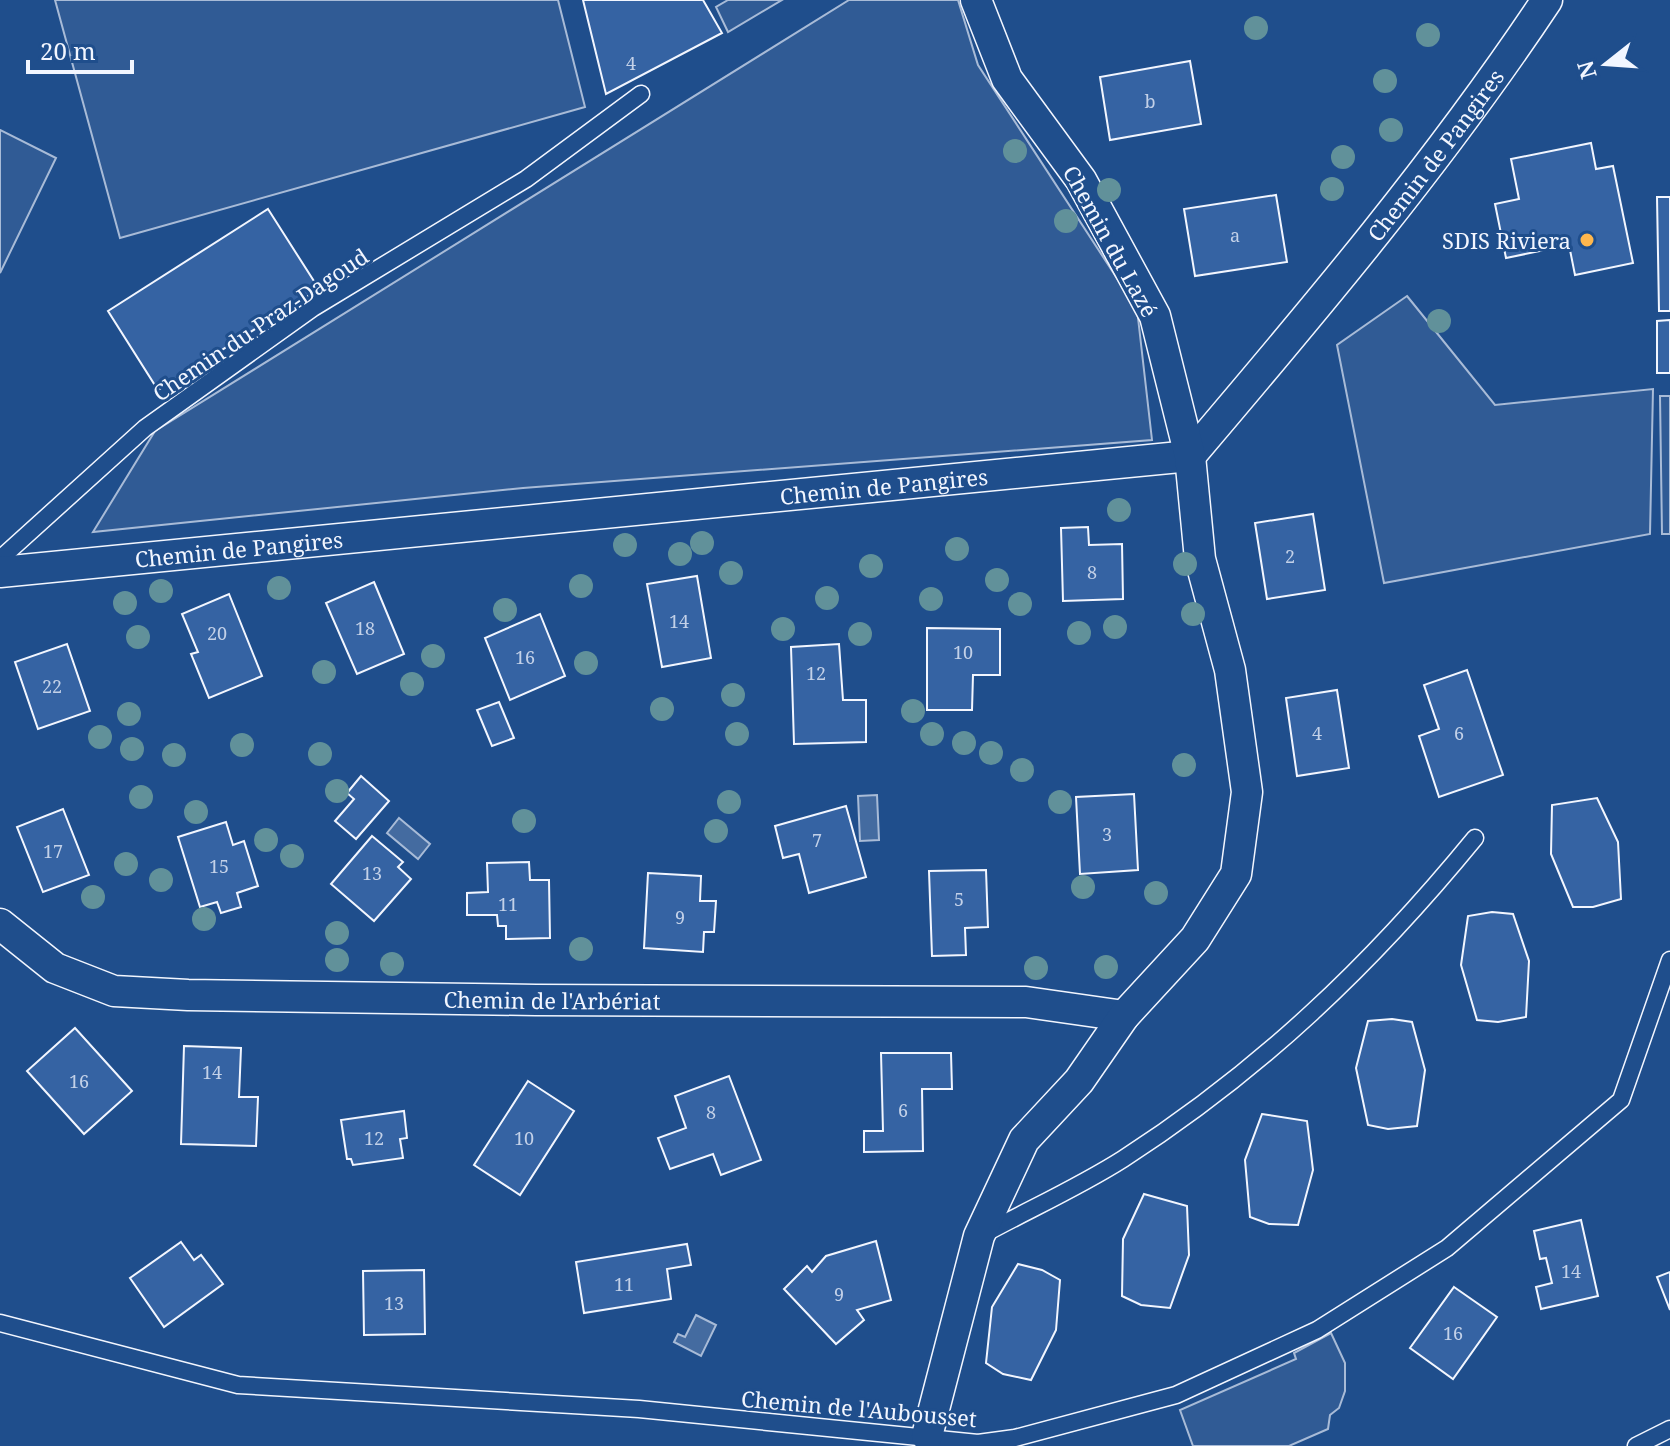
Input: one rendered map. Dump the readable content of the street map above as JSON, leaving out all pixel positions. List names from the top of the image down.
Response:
{
  "streets": {
    "street": ["Chemin de Pangires", "Chemin du Lazé", "Chemin de l'Arbériat"],
    "lane": ["Chemin du Praz-Dagoud", "Chemin de l'Aubousset"]
  },
  "crossings": [
    ["Chemin de Pangires", "Chemin du Lazé"]
  ],
  "places": ["SDIS Riviera"],
  "house_numbers": [
    "4",
    "b",
    "a",
    "2",
    "8",
    "14",
    "18",
    "20",
    "10",
    "16",
    "12",
    "22",
    "4",
    "6",
    "3",
    "7",
    "17",
    "15",
    "13",
    "5",
    "11",
    "9",
    "14",
    "16",
    "6",
    "8",
    "12",
    "10",
    "14",
    "11",
    "9",
    "13",
    "16"
  ],
  "scale_bar": "20 m",
  "north": "left"
}
